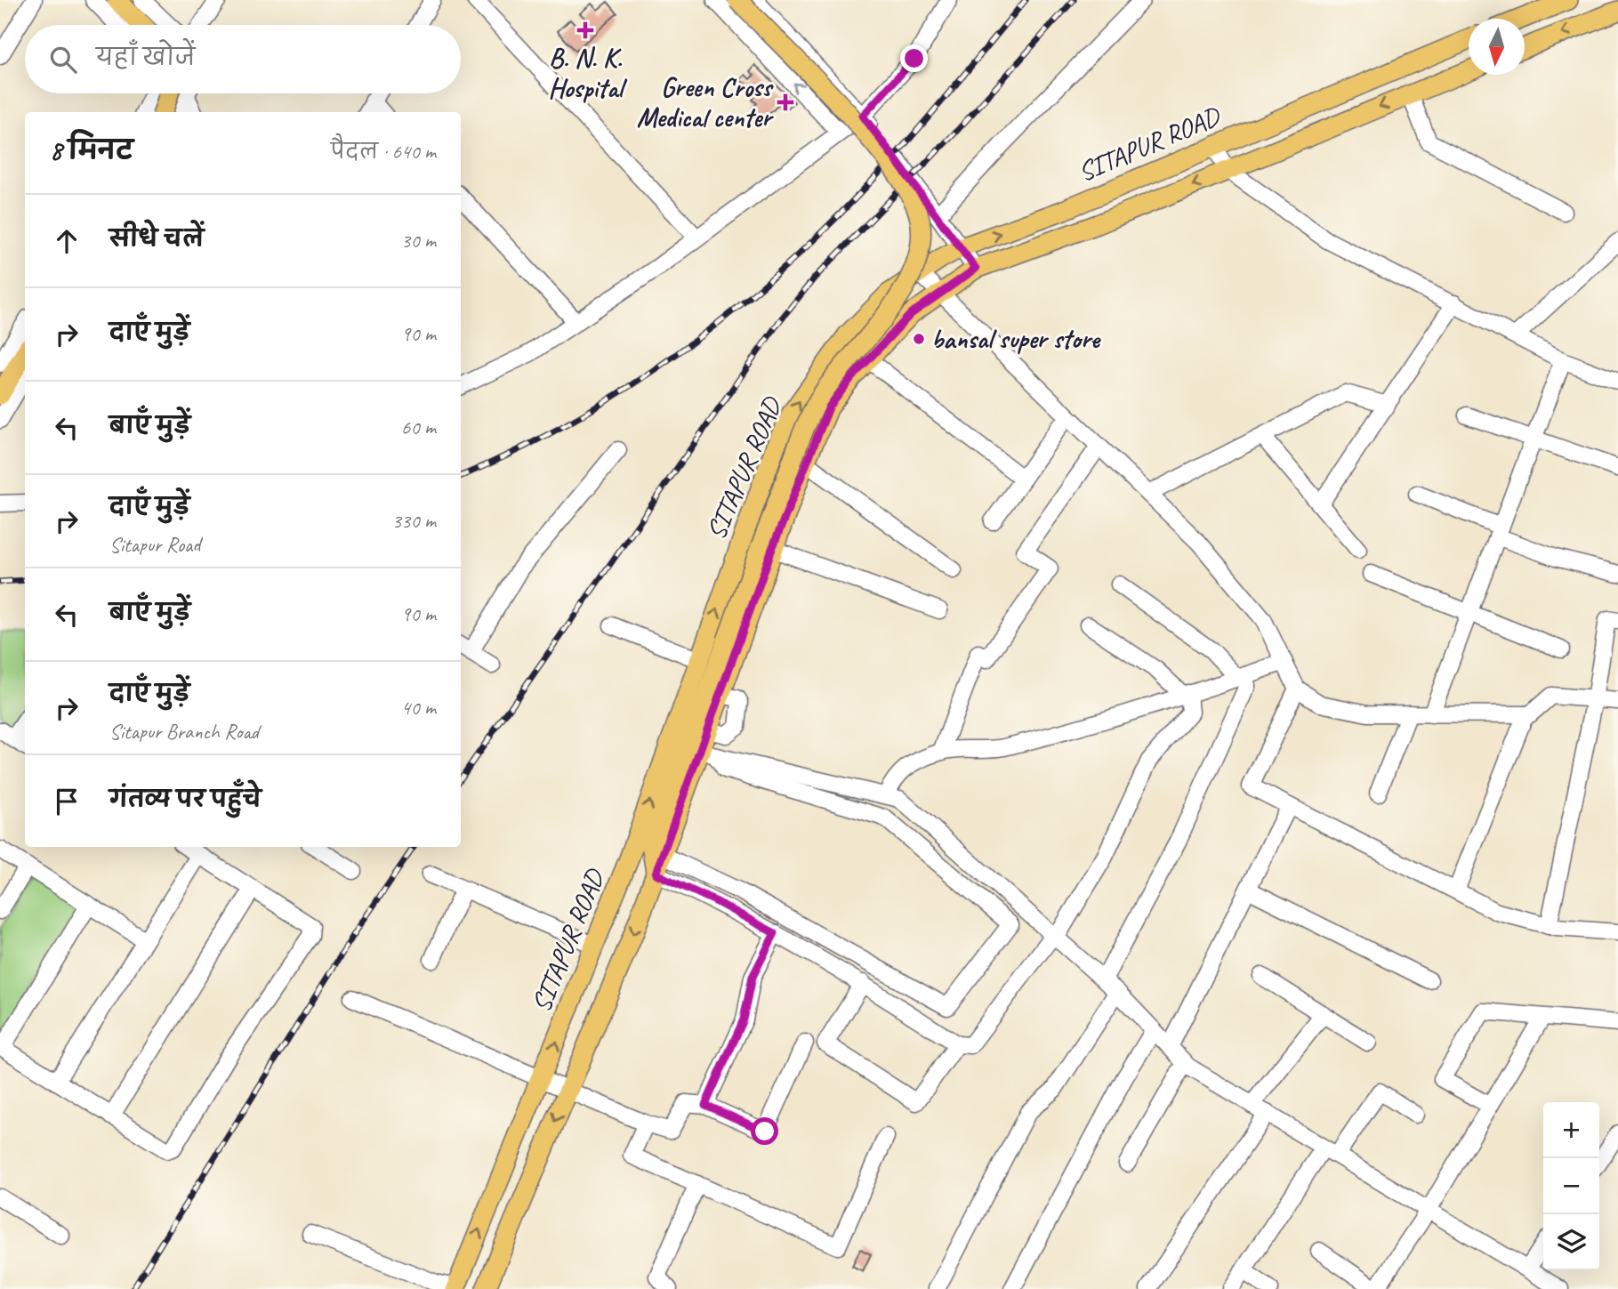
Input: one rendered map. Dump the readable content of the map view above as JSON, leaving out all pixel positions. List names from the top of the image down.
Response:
{
  "streets": {
    "main road": ["SITAPUR ROAD"]
  },
  "places": {
    "health": ["B. N. K. Hospital", "Green Cross Medical center"],
    "other": ["bansal super store"]
  },
  "north": "bottom",
  "page": {
    "search": "यहाँ खोजें",
    "heading": ["8 मिनट", "पैदल · 640 m"],
    "list": [
      ["सीधे चलें", "30 m"],
      ["दाएँ मुड़ें", "90 m"],
      ["बाएँ मुड़ें", "60 m"],
      ["दाएँ मुड़ें", "Sitapur Road", "330 m"],
      ["बाएँ मुड़ें", "90 m"],
      ["दाएँ मुड़ें", "Sitapur Branch Road", "40 m"],
      "गंतव्य पर पहुँचे"
    ],
    "map_buttons": ["+", "−"]
  }
}
